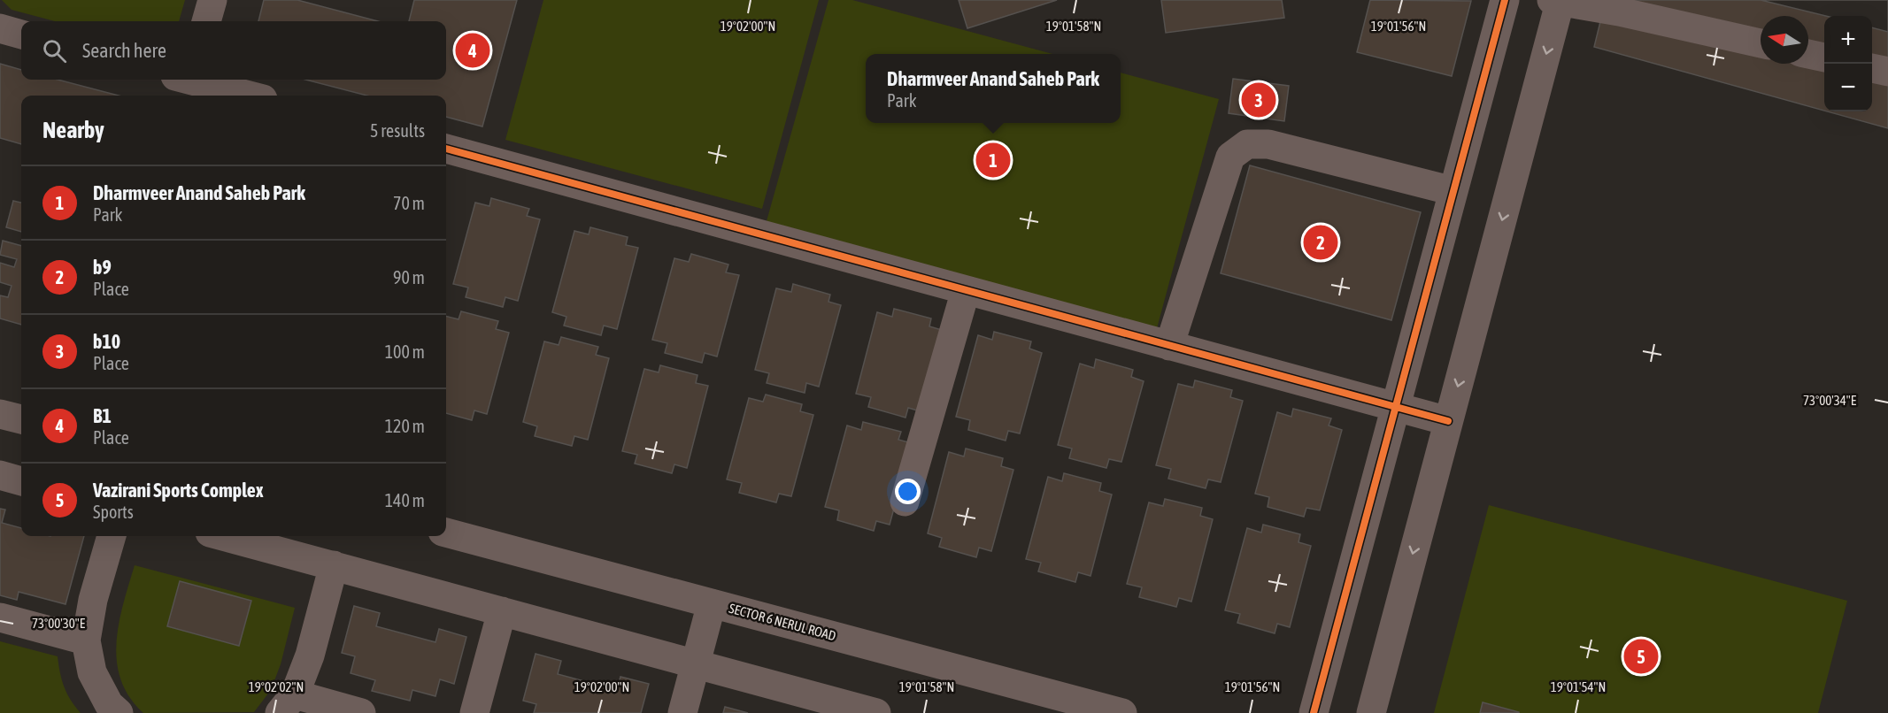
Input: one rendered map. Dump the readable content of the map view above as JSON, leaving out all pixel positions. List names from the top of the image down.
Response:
{
  "streets": {
    "street": ["SECTOR 6 NERUL ROAD"]
  },
  "north": "left",
  "page": {
    "map_buttons": ["+", "−"],
    "search": "Search here",
    "pins": [
      "4",
      "3",
      "1",
      "2",
      "5"
    ],
    "popup": ["Dharmveer Anand Saheb Park", "Park"],
    "heading": ["Nearby", "5 results"],
    "list": [
      {
        "mark": "1",
        "name": "Dharmveer Anand Saheb Park",
        "note": "Park",
        "value": "70 m"
      },
      {
        "mark": "2",
        "name": "b9",
        "note": "Place",
        "value": "90 m"
      },
      {
        "mark": "3",
        "name": "b10",
        "note": "Place",
        "value": "100 m"
      },
      {
        "mark": "4",
        "name": "B1",
        "note": "Place",
        "value": "120 m"
      },
      {
        "mark": "5",
        "name": "Vazirani Sports Complex",
        "note": "Sports",
        "value": "140 m"
      }
    ]
  },
  "coordinates": [
    "19°02'00\"N",
    "19°01'58\"N",
    "19°01'56\"N",
    "73°00'34\"E",
    "73°00'30\"E",
    "19°02'02\"N",
    "19°01'54\"N"
  ]
}
